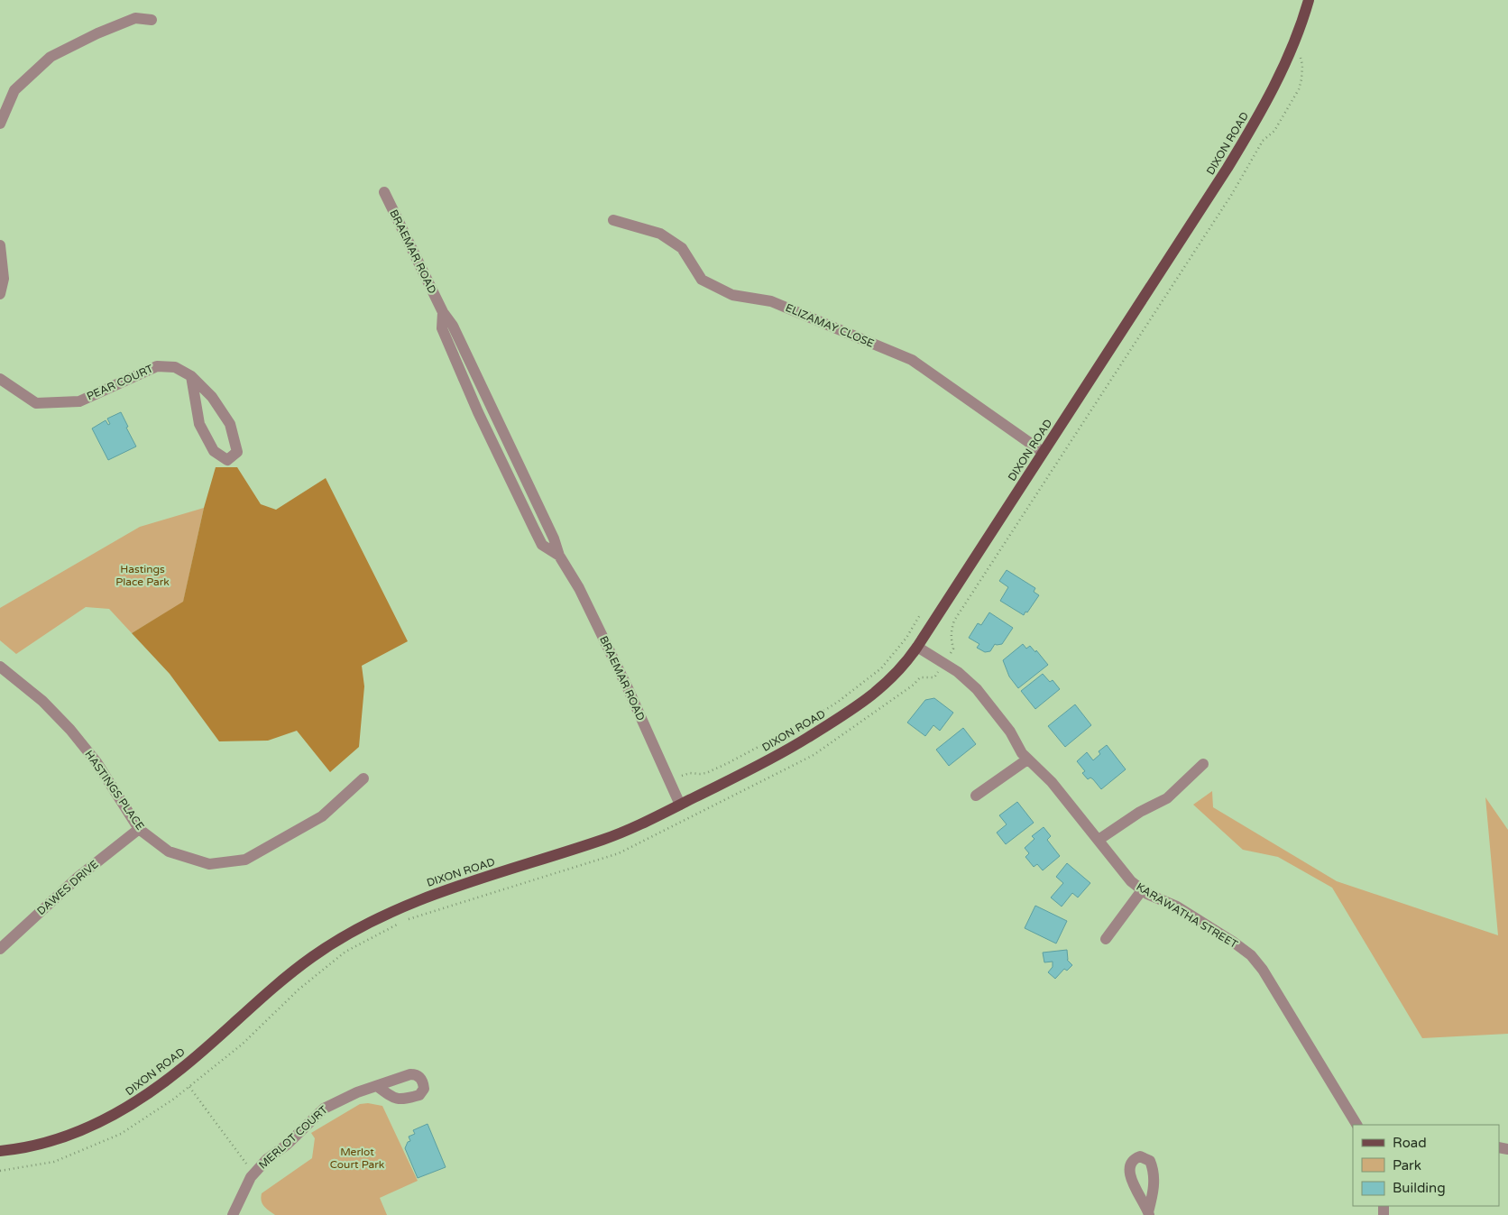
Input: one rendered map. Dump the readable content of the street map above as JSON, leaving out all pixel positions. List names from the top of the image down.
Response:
{
  "streets": {
    "main road": ["DIXON ROAD"],
    "street": [
      "BRAEMAR ROAD",
      "ELIZAMAY CLOSE",
      "PEAR COURT",
      "HASTINGS PLACE",
      "DAWES DRIVE",
      "KARAWATHA STREET",
      "MERLOT COURT"
    ]
  },
  "crossings": [
    ["DIXON ROAD", "BRAEMAR ROAD"],
    ["DIXON ROAD", "ELIZAMAY CLOSE"],
    ["DIXON ROAD", "KARAWATHA STREET"],
    ["HASTINGS PLACE", "DAWES DRIVE"]
  ],
  "parks": ["Hastings Place Park", "Merlot Court Park"],
  "legend": ["Road", "Park", "Building"]
}
